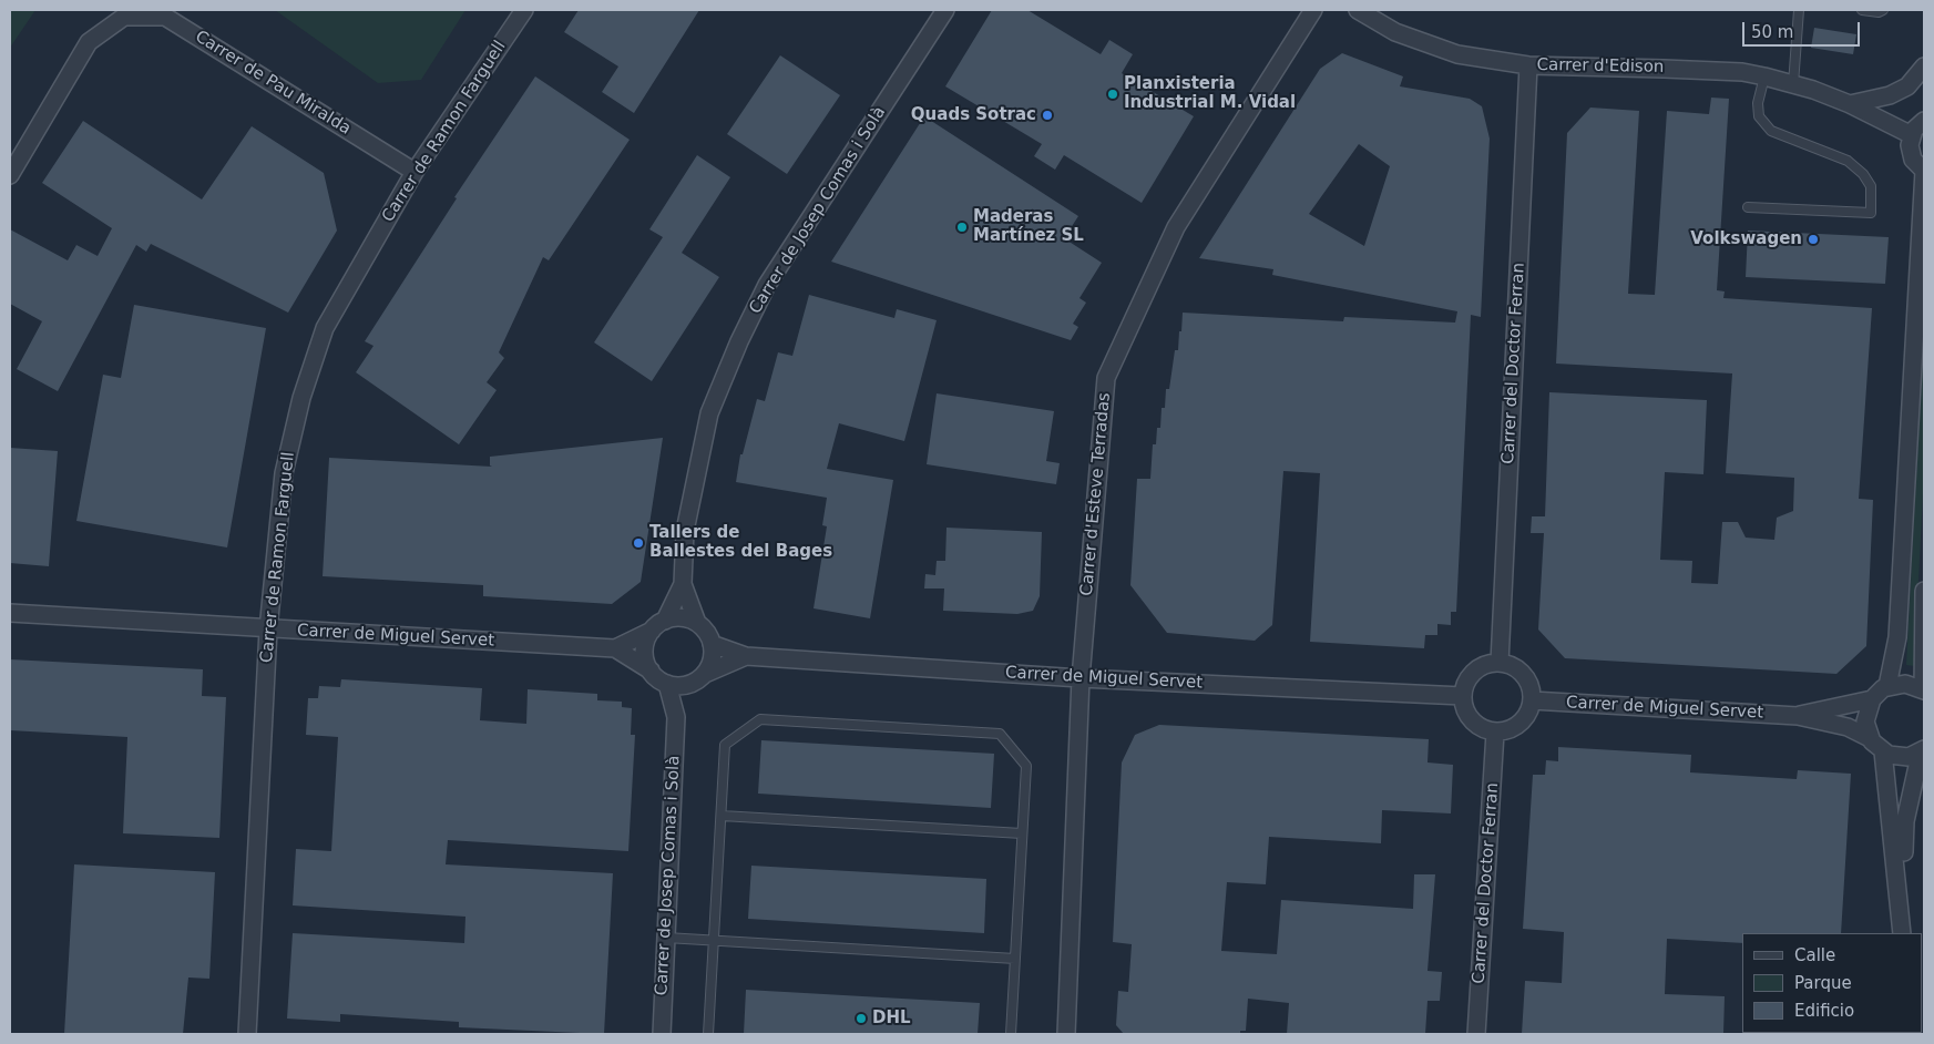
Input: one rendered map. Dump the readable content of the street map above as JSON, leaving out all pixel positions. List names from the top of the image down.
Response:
{
  "streets": {
    "street": [
      "Carrer d'Edison",
      "Carrer de Pau Miralda",
      "Carrer de Ramon Farguell",
      "Carrer de Josep Comas i Solà",
      "Carrer del Doctor Ferran",
      "Carrer d'Esteve Terradas",
      "Carrer de Miguel Servet"
    ]
  },
  "crossings": [
    ["Carrer d'Edison", "Carrer del Doctor Ferran"],
    ["Carrer de Pau Miralda", "Carrer de Ramon Farguell"],
    ["Carrer de Ramon Farguell", "Carrer de Miguel Servet"],
    ["Carrer de Josep Comas i Solà", "Carrer de Miguel Servet"],
    ["Carrer del Doctor Ferran", "Carrer de Miguel Servet"],
    ["Carrer d'Esteve Terradas", "Carrer de Miguel Servet"]
  ],
  "places": [
    "Planxisteria Industrial M. Vidal",
    "Quads Sotrac",
    "Maderas Martínez SL",
    "Volkswagen",
    "Tallers de Ballestes del Bages",
    "DHL"
  ],
  "legend": ["Calle", "Parque", "Edificio"],
  "scale_bar": "50 m"
}
